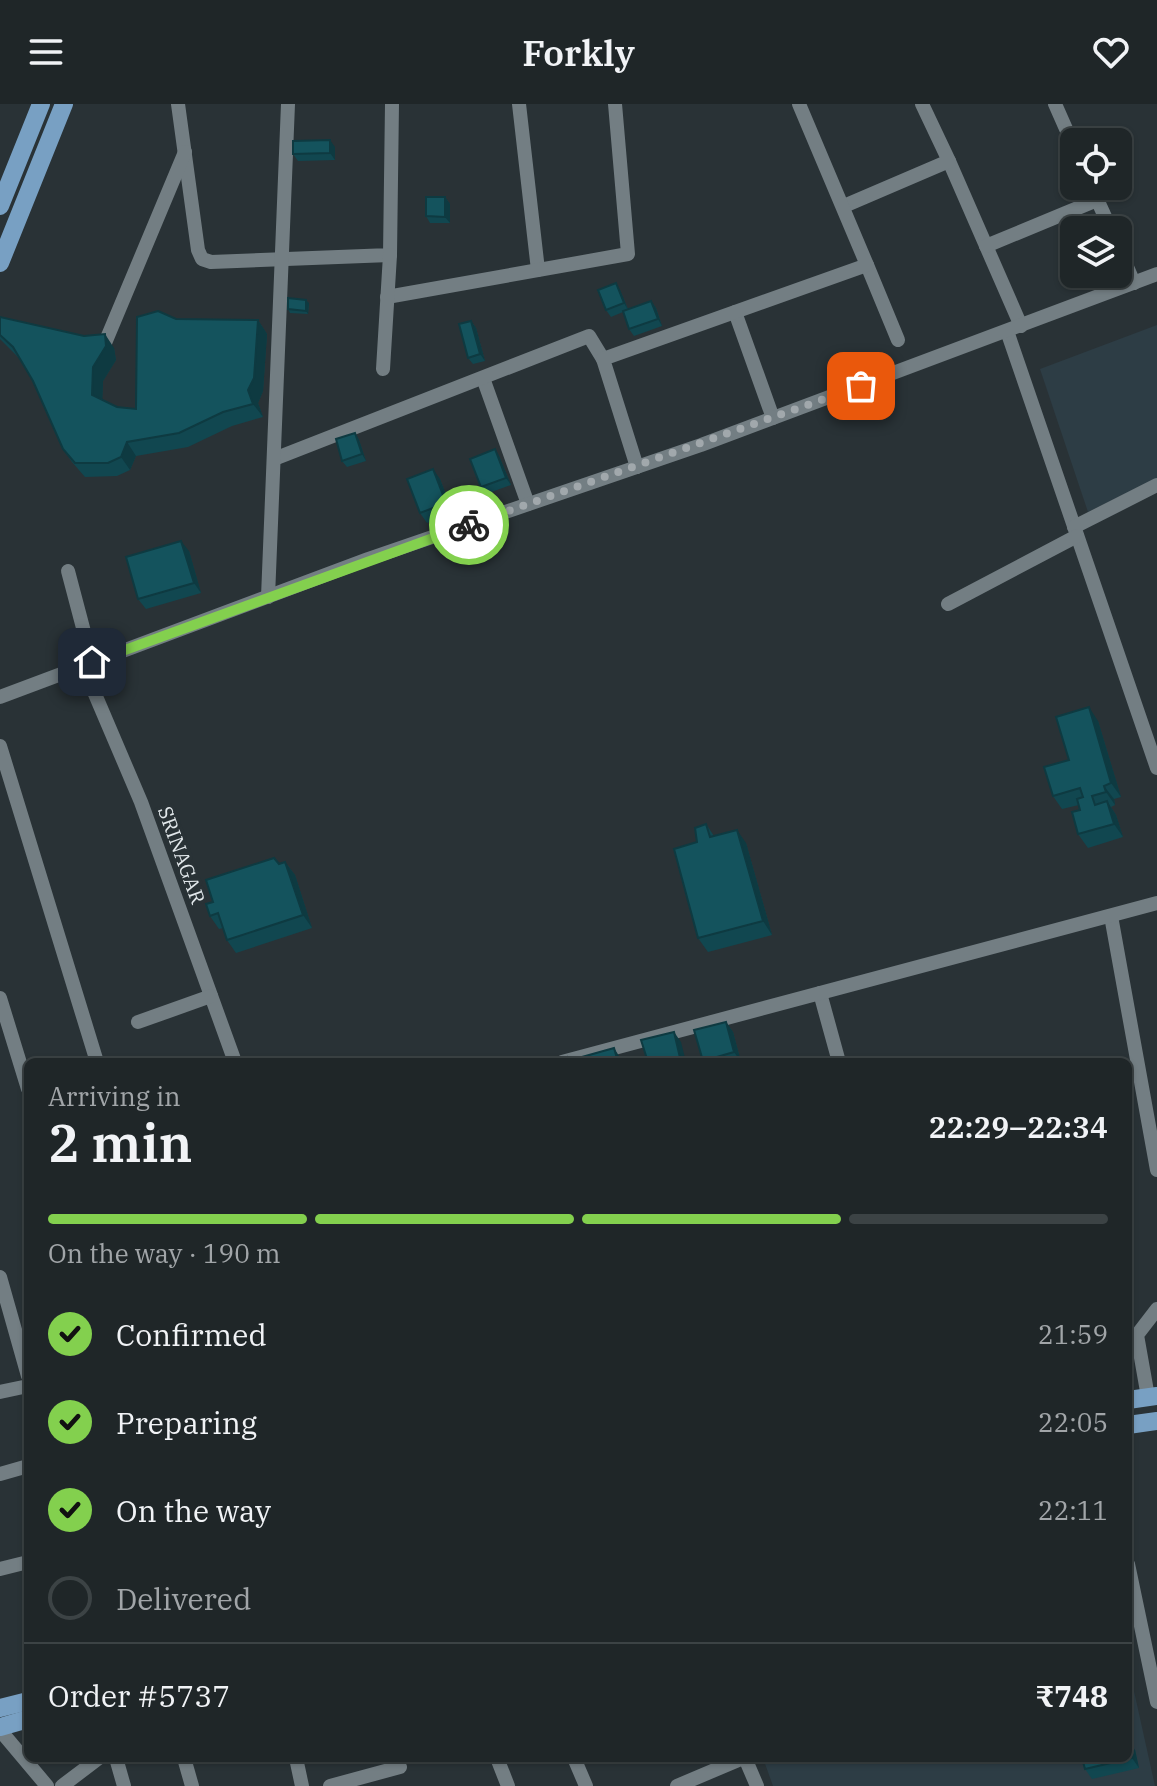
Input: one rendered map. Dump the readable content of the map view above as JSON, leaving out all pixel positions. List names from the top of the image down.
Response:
{
  "streets": {
    "street": ["SRINAGAR"]
  },
  "page": {
    "header": "Forkly",
    "heading": ["2 min", "Arriving in", "22:29–22:34"],
    "panel": ["Order #5737", "₹748"],
    "bar": "On the way · 190 m",
    "list": [
      ["Confirmed", "21:59"],
      ["Preparing", "22:05"],
      ["On the way", "22:11"],
      "Delivered"
    ]
  }
}
